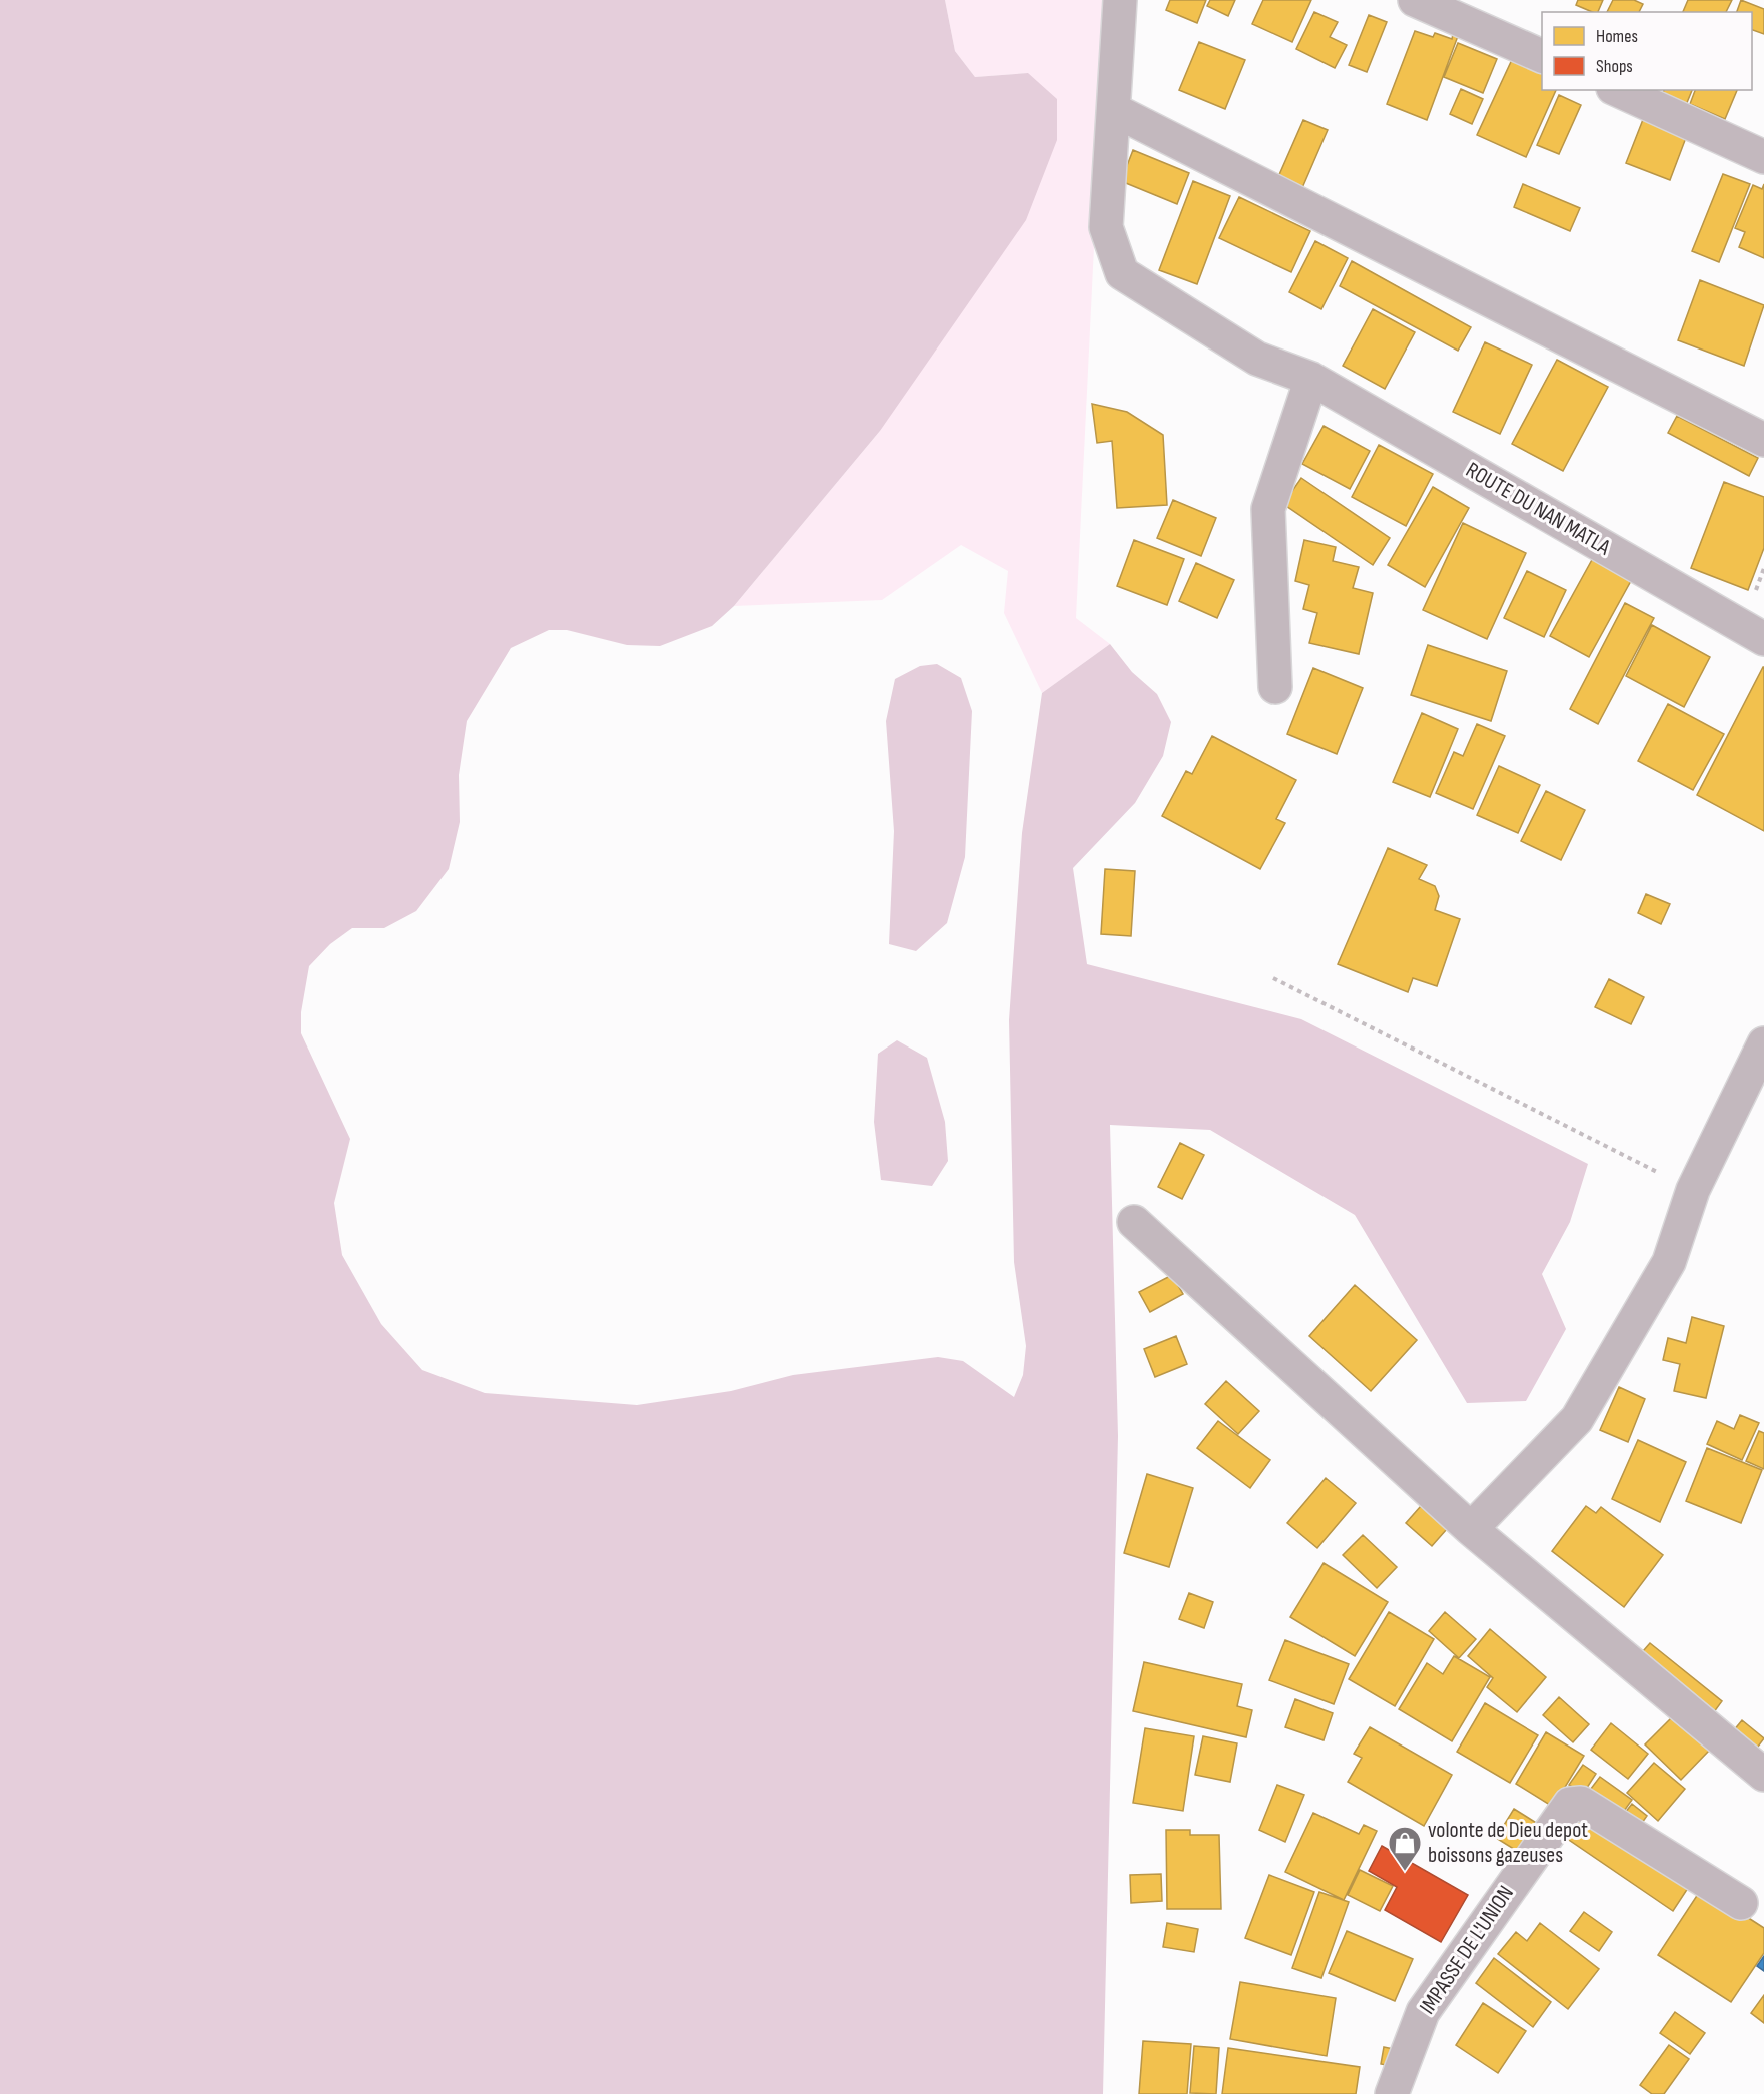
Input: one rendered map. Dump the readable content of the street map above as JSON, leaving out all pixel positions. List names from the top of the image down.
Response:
{
  "streets": {
    "street": ["ROUTE DU NAN MATLA", "IMPASSE DE L'UNION"]
  },
  "places": {
    "shop": ["volonte de Dieu depot boissons gazeuses"]
  },
  "legend": ["Homes", "Shops"]
}
